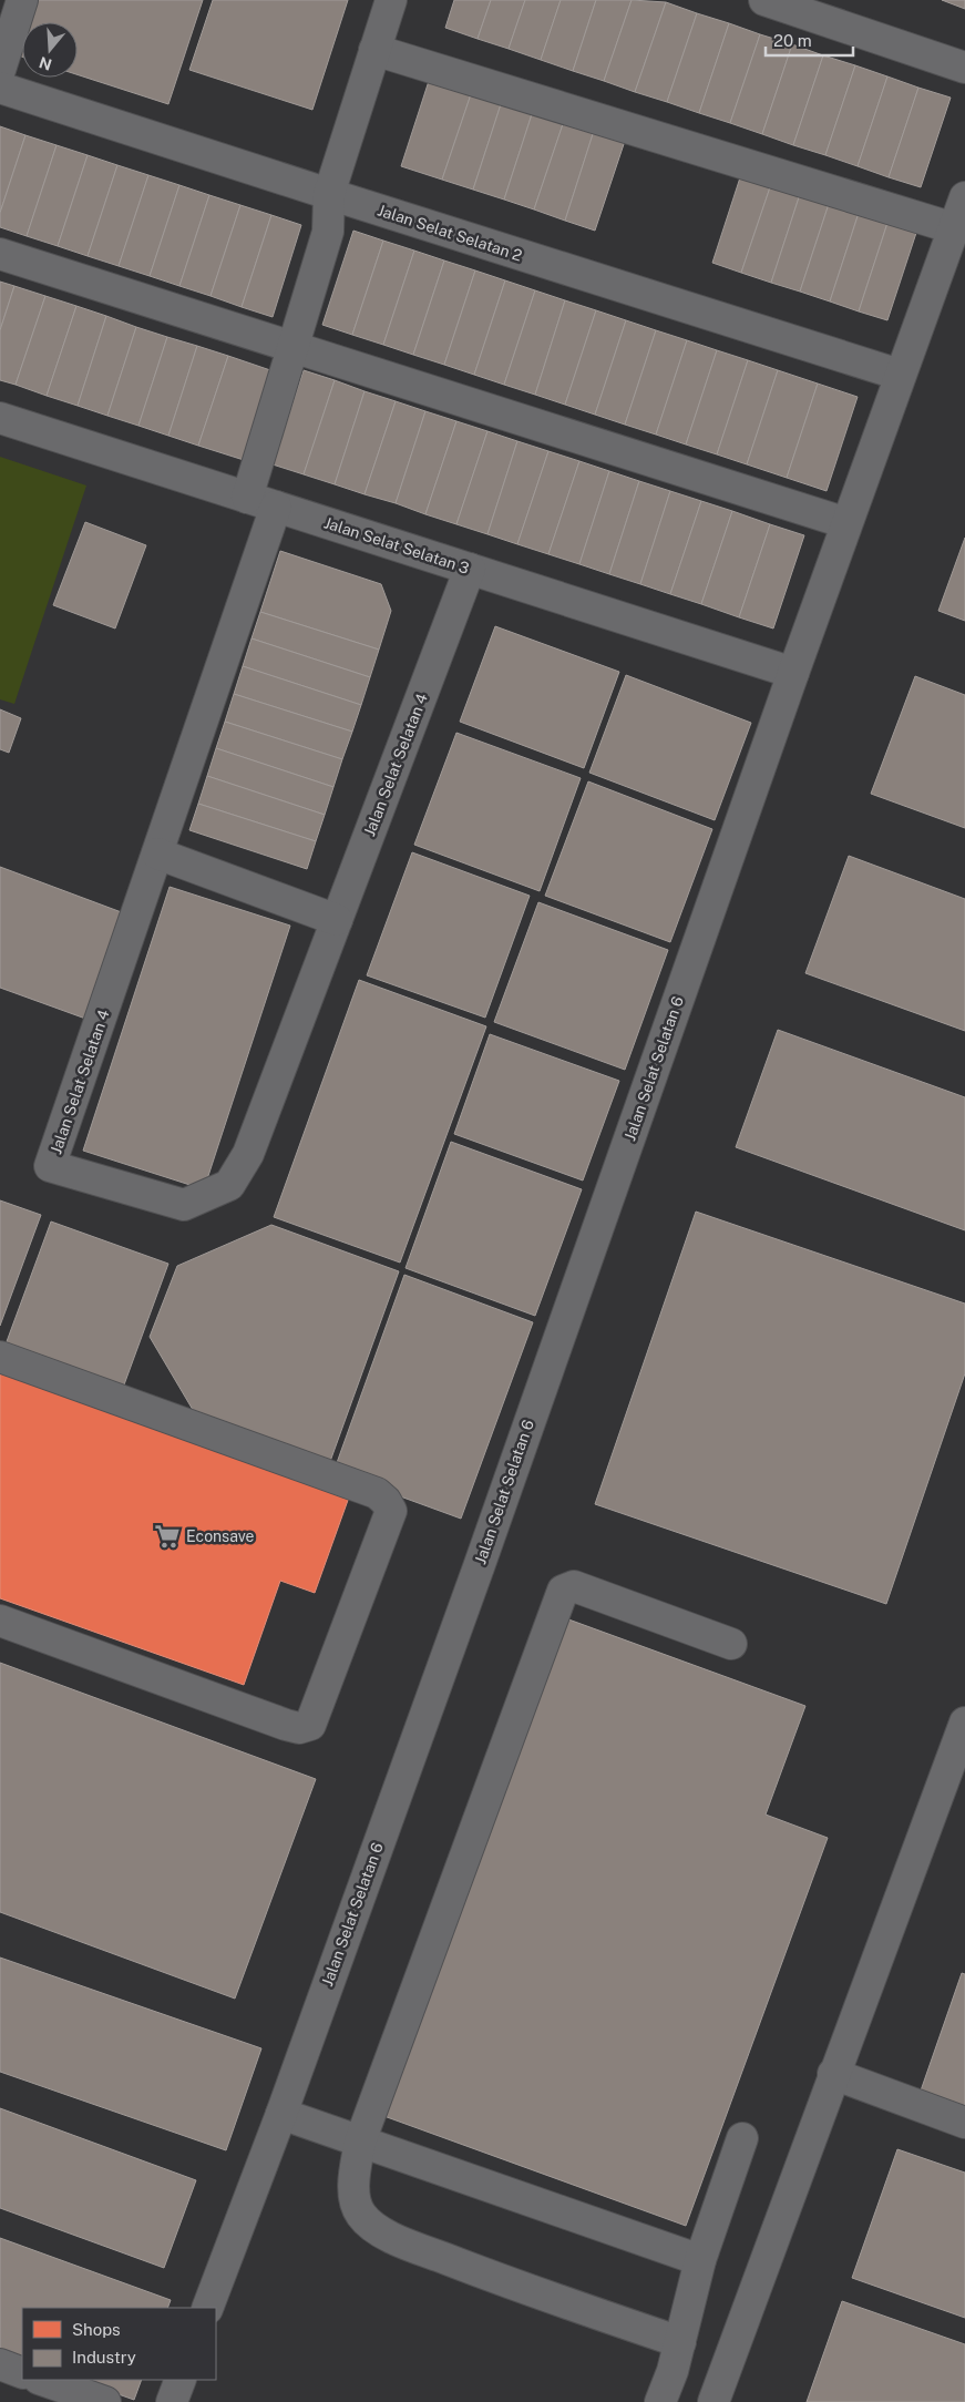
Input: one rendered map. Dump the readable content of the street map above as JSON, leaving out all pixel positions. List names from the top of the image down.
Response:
{
  "streets": {
    "street": [
      "Jalan Selat Selatan 2",
      "Jalan Selat Selatan 3",
      "Jalan Selat Selatan 4",
      "Jalan Selat Selatan 6"
    ]
  },
  "crossings": [
    ["Jalan Selat Selatan 2", "Jalan Selat Selatan 6"],
    ["Jalan Selat Selatan 3", "Jalan Selat Selatan 4"],
    ["Jalan Selat Selatan 3", "Jalan Selat Selatan 6"]
  ],
  "places": {
    "supermarket": ["Econsave"]
  },
  "legend": ["Shops", "Industry"],
  "scale_bar": "20 m",
  "north": "bottom"
}
